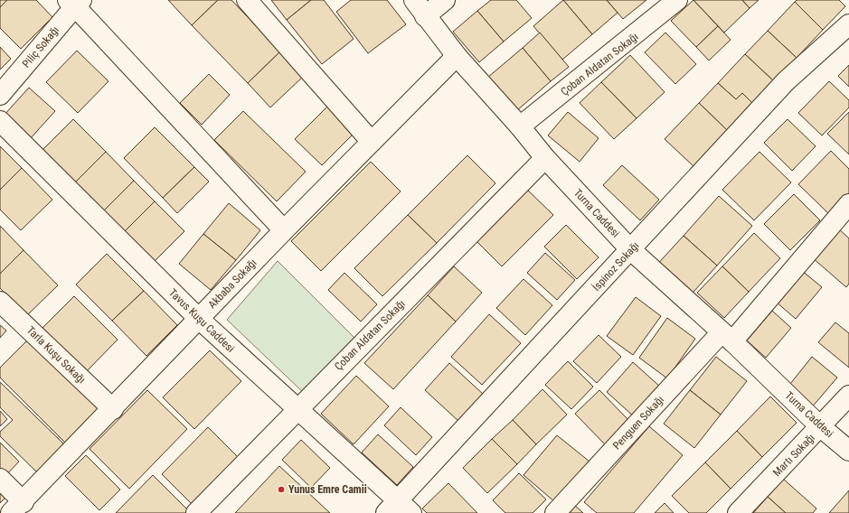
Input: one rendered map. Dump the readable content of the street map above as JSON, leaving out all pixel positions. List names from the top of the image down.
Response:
{
  "streets": {
    "street": [
      "Piliç Sokağı",
      "Çoban Aldatan Sokağı",
      "Turna Caddesi",
      "İspinoz Sokağı",
      "Akbaba Sokağı",
      "Tavus Kuşu Caddesi",
      "Tarla Kuşu Sokağı",
      "Penguen Sokağı",
      "Martı Sokağı"
    ]
  },
  "crossings": [
    ["Çoban Aldatan Sokağı", "Turna Caddesi"],
    ["Çoban Aldatan Sokağı", "Tavus Kuşu Caddesi"],
    ["Turna Caddesi", "İspinoz Sokağı"],
    ["Turna Caddesi", "Akbaba Sokağı"],
    ["Turna Caddesi", "Penguen Sokağı"],
    ["Turna Caddesi", "Martı Sokağı"],
    ["İspinoz Sokağı", "Tavus Kuşu Caddesi"],
    ["Akbaba Sokağı", "Tavus Kuşu Caddesi"],
    ["Akbaba Sokağı", "Tarla Kuşu Sokağı"]
  ],
  "places": ["Yunus Emre Camii"]
}
